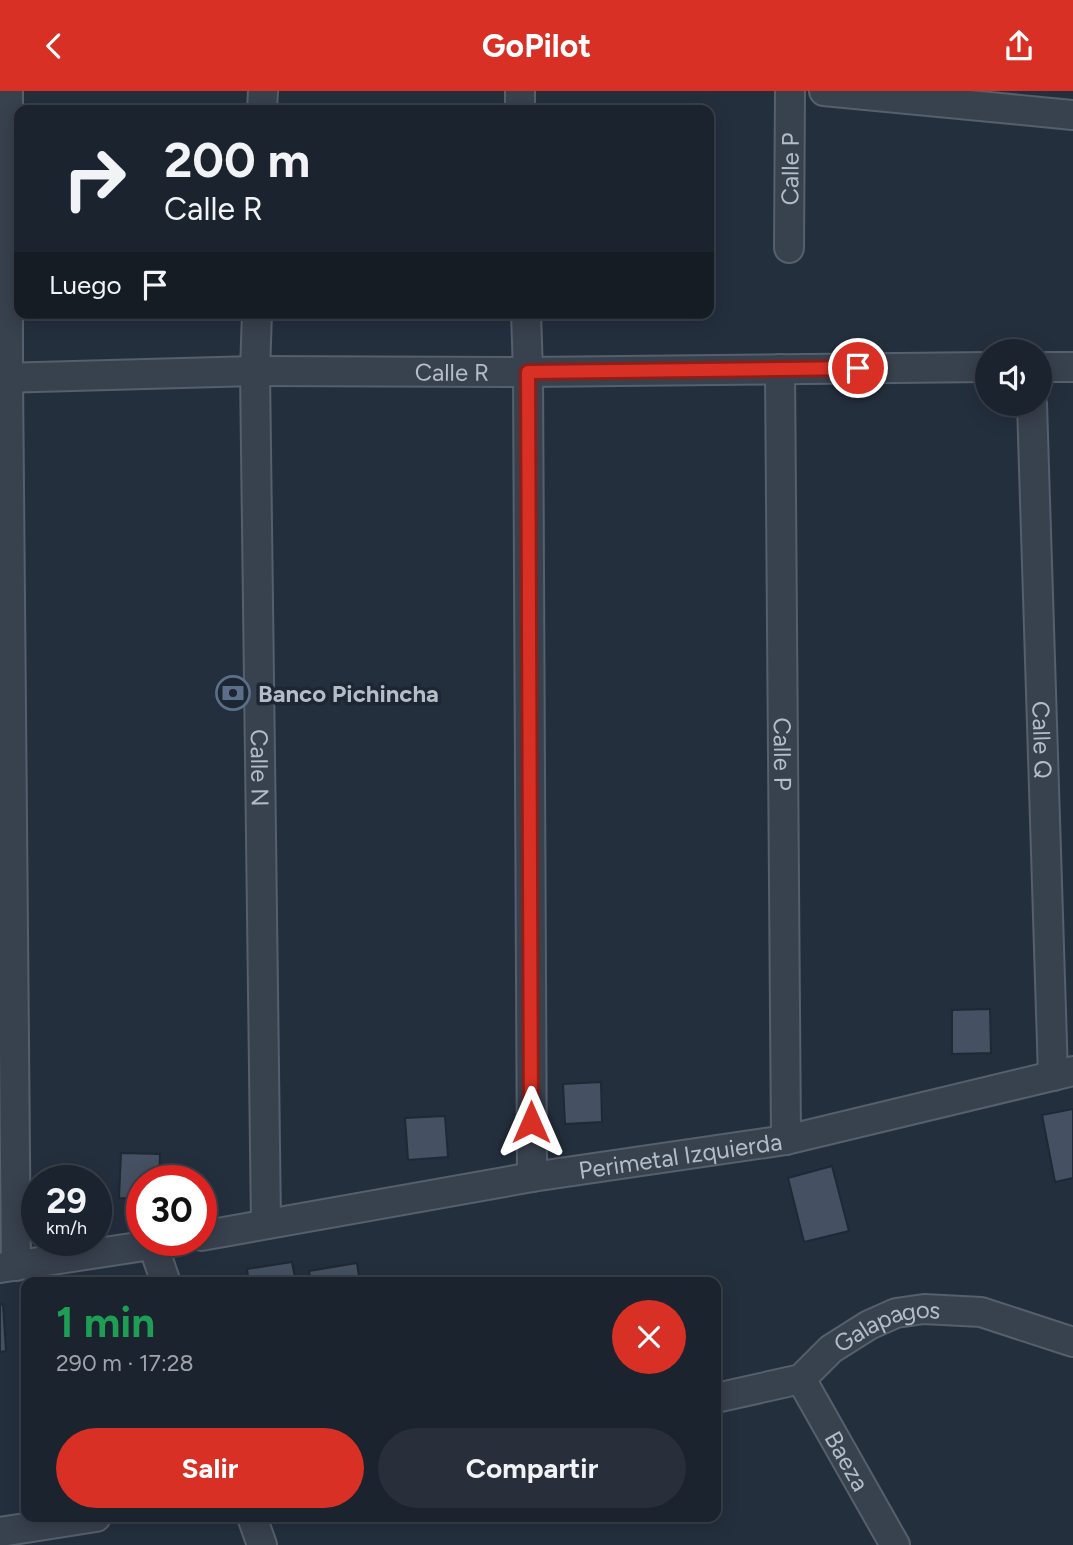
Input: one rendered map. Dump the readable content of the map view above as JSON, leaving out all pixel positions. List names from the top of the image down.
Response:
{
  "streets": {
    "street": [
      "Calle P",
      "Calle R",
      "Calle Q",
      "Calle N",
      "Perimetal Izquierda",
      "Galapagos",
      "Baeza"
    ]
  },
  "crossings": [
    ["Calle P", "Calle R"],
    ["Calle P", "Perimetal Izquierda"],
    ["Calle R", "Calle N"],
    ["Calle Q", "Perimetal Izquierda"],
    ["Calle N", "Perimetal Izquierda"],
    ["Galapagos", "Baeza"]
  ],
  "places": {
    "bank": ["Banco Pichincha"]
  },
  "page": {
    "header": "GoPilot",
    "turn": ["200 m", "Calle R"],
    "then": "Luego",
    "speed": "29 km/h",
    "limit": "30",
    "heading": ["1 min", "290 m · 17:28"],
    "buttons": ["Salir", "Compartir"]
  }
}
